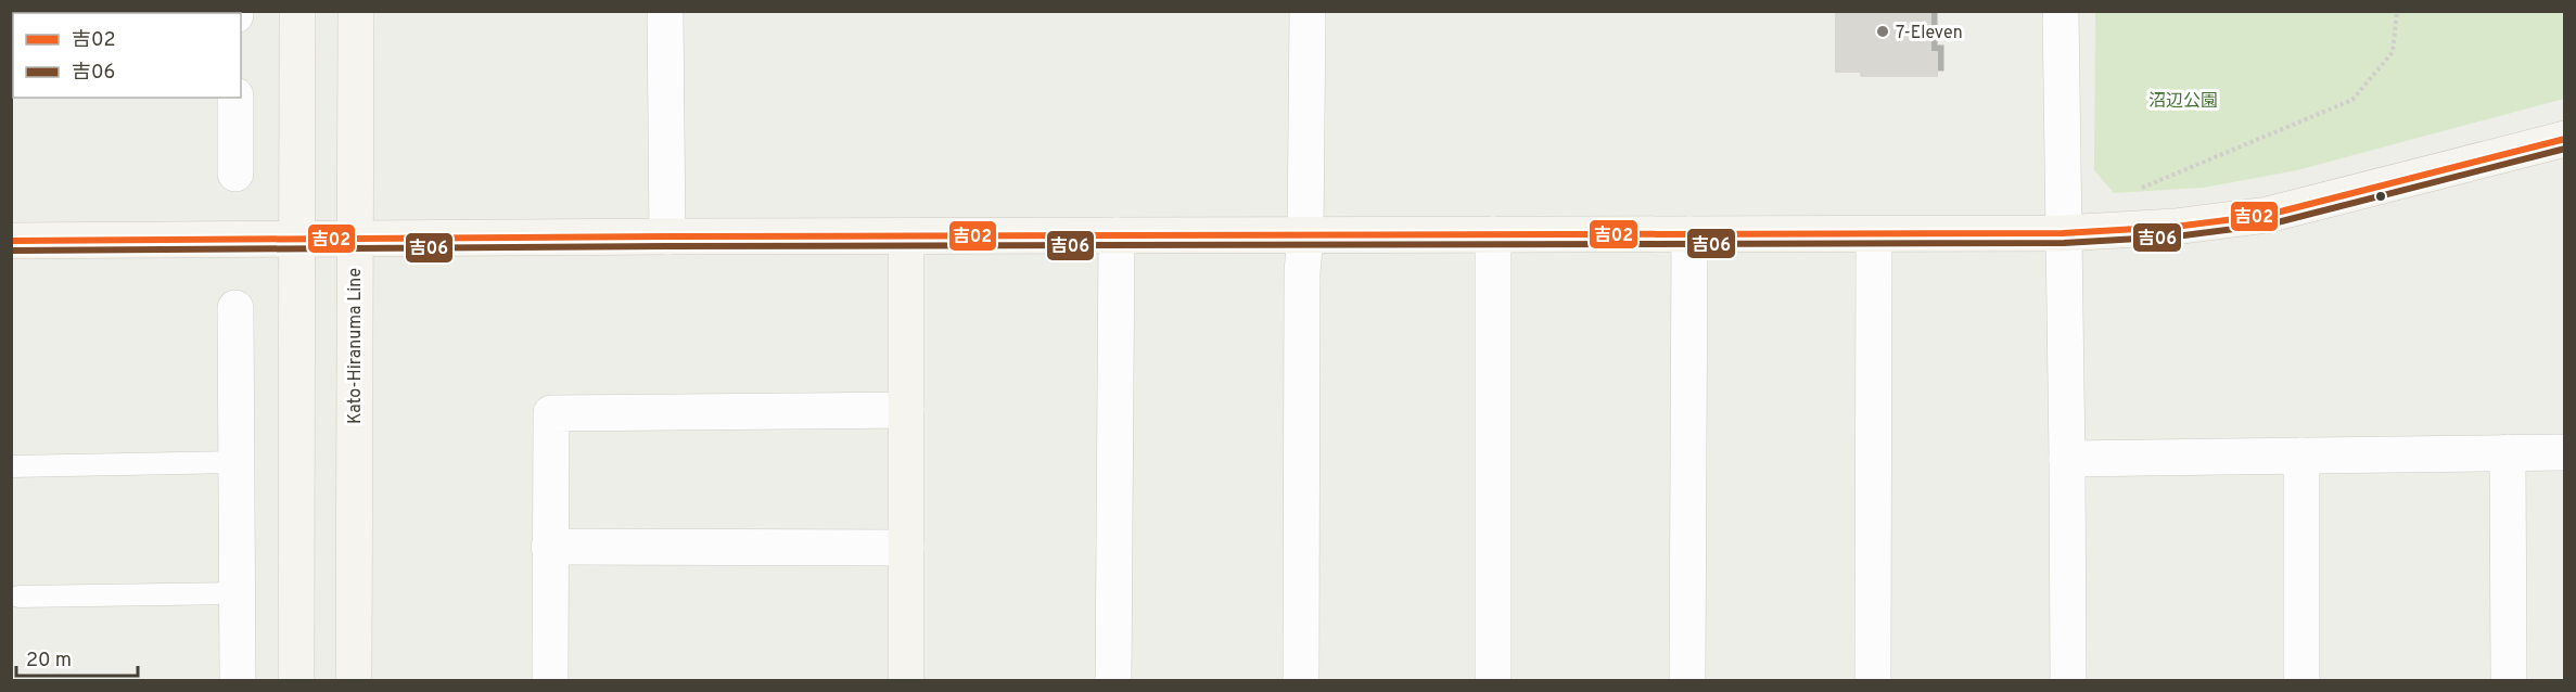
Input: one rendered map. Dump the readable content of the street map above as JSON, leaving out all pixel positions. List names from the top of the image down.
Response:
{
  "streets": {
    "street": ["Kato-Hiranuma Line"]
  },
  "parks": ["沼辺公園"],
  "places": ["7-Eleven"],
  "lines": ["transit line 吉02", "transit line 吉06"],
  "legend": ["吉02", "吉06"],
  "scale_bar": "20 m"
}
